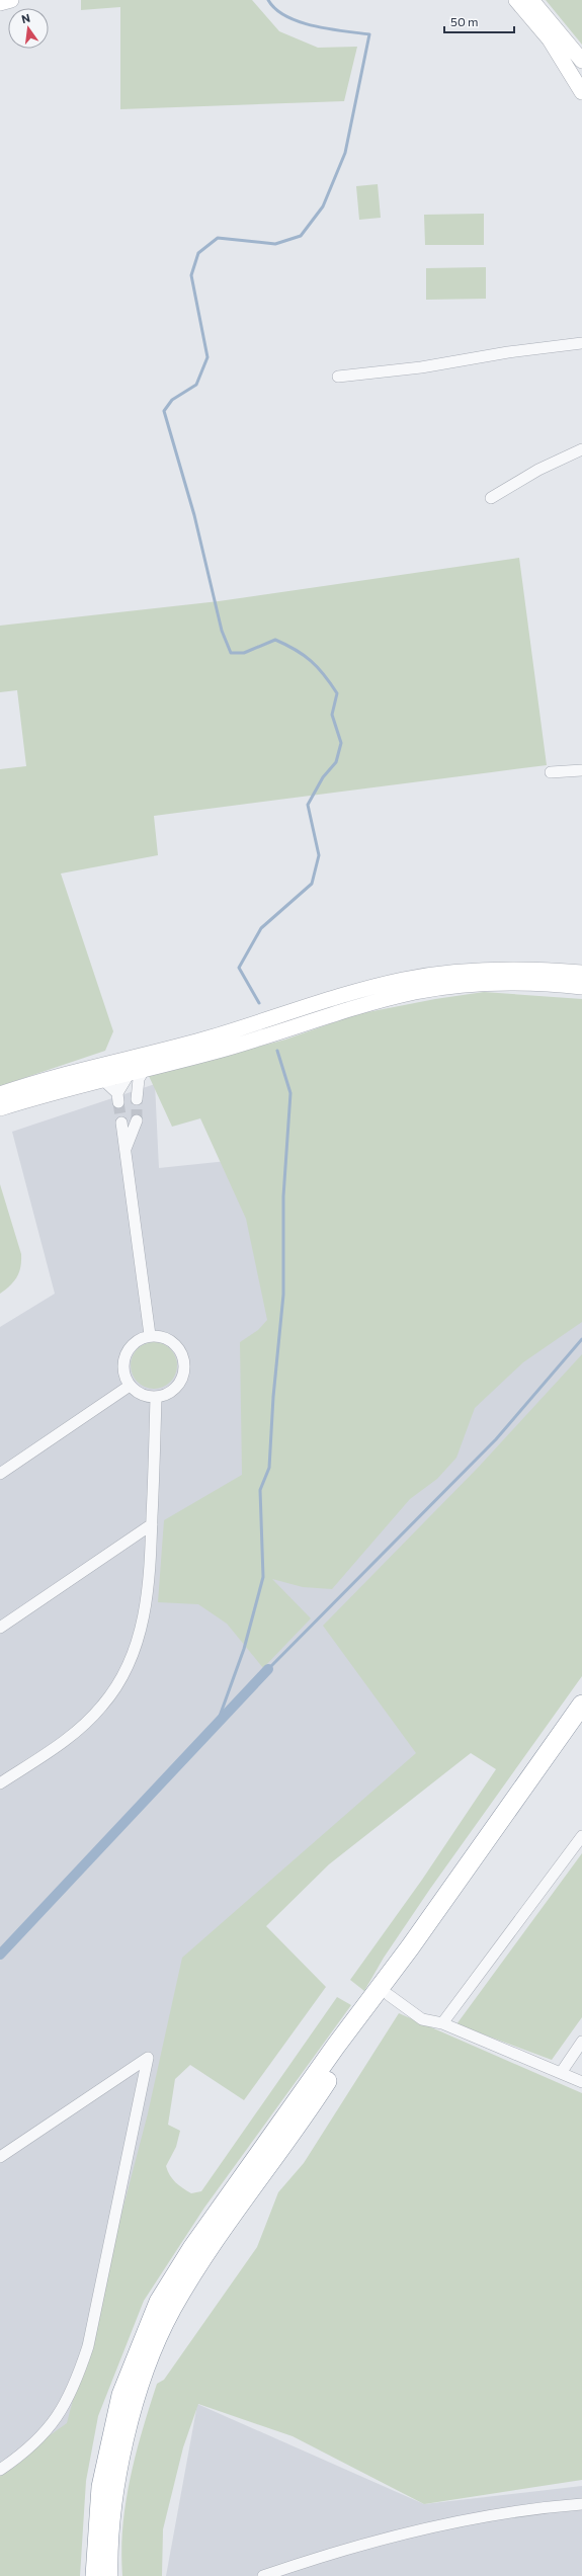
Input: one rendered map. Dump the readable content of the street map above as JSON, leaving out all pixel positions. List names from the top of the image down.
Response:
{
  "scale_bar": "50 m",
  "north": "top"
}
